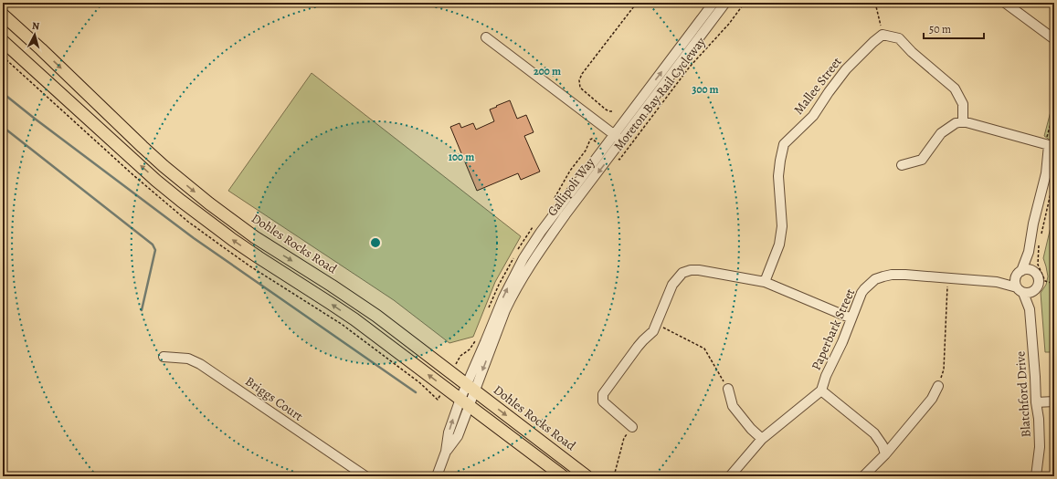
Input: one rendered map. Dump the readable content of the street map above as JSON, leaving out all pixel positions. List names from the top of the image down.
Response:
{
  "streets": {
    "main road": ["Dohles Rocks Road"],
    "street": [
      "Mallee Street",
      "Gallipoli Way",
      "Paperbark Street",
      "Blatchford Drive",
      "Briggs Court"
    ],
    "path": ["Moreton Bay Rail Cycleway"]
  },
  "crossings": [
    ["Gallipoli Way", "Dohles Rocks Road"],
    ["Paperbark Street", "Blatchford Drive"]
  ],
  "scale_bar": "50 m",
  "north": "top",
  "rings": ["200 m", "300 m", "100 m"]
}
